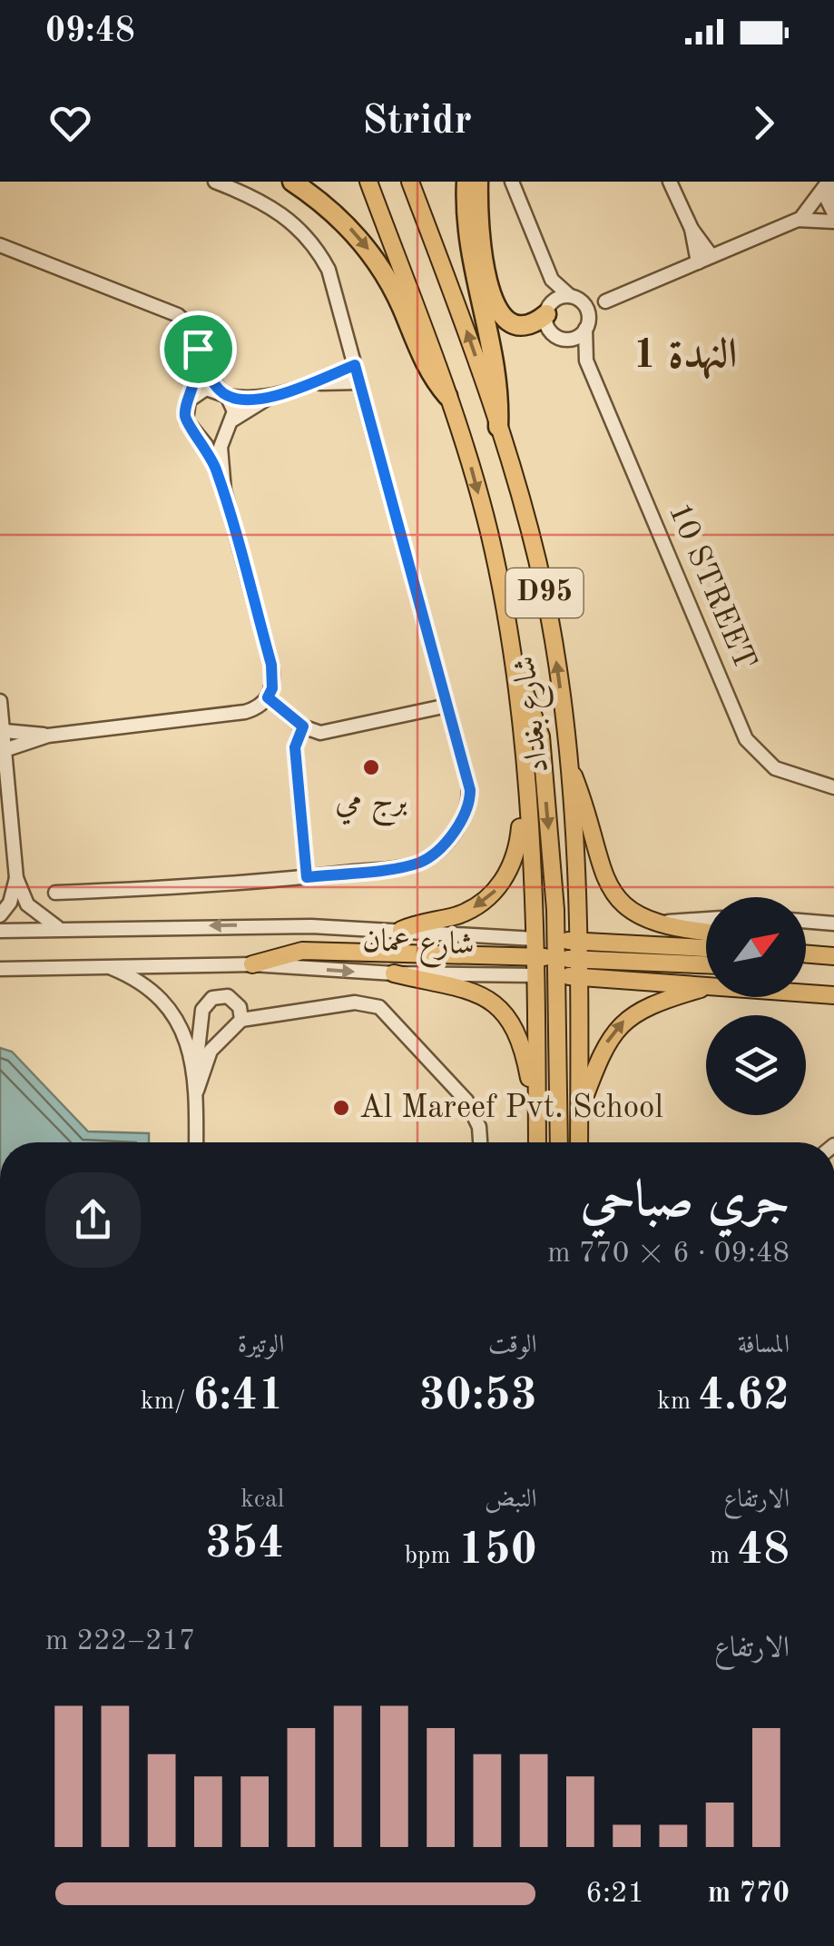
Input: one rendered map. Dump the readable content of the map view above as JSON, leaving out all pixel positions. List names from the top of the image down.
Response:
{
  "streets": {
    "main road": ["D95", "شارع بغداد", "شارع عمان"],
    "street": ["10 STREET"]
  },
  "crossings": [
    ["شارع بغداد", "شارع عمان"]
  ],
  "districts": ["النهدة 1"],
  "places": ["برج مي", "Al Mareef Pvt. School"],
  "north": "top right",
  "page": {
    "status": "09:48",
    "header": "Stridr",
    "heading": ["جري صباحي", "09:48 · 6 × 770 m"],
    "stats": [
      ["المسافة", "4.62 km"],
      ["الوقت", "30:53"],
      ["الوتيرة", "6:41 /km"],
      ["الارتفاع", "48 m"],
      ["النبض", "150 bpm"],
      ["kcal", "354"]
    ],
    "chart": ["الارتفاع", "217–222 m"],
    "list": [
      {
        "name": "770 m",
        "note": "6:21"
      }
    ]
  }
}
